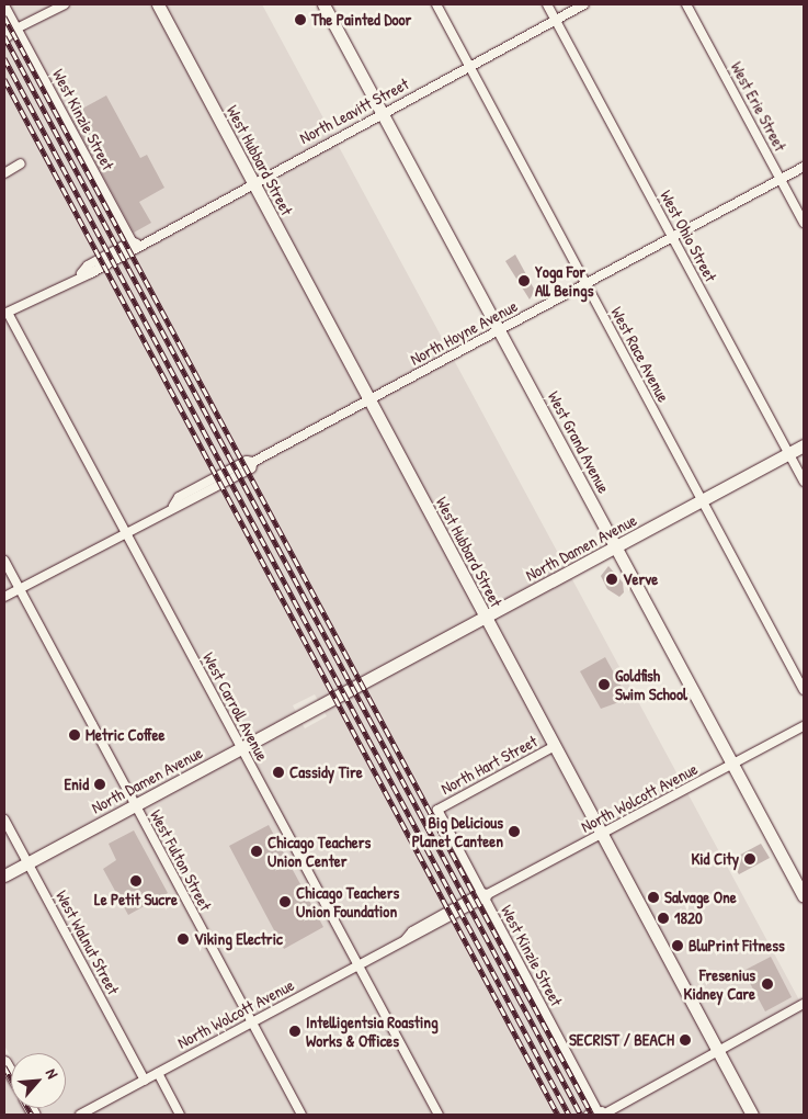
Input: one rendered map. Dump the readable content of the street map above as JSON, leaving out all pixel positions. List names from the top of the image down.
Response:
{
  "streets": {
    "main road": ["West Hubbard Street", "West Grand Avenue", "North Damen Avenue"],
    "street": [
      "West Erie Street",
      "North Leavitt Street",
      "West Kinzie Street",
      "West Ohio Street",
      "North Hoyne Avenue",
      "West Race Avenue",
      "West Carroll Avenue",
      "North Hart Street",
      "North Wolcott Avenue",
      "West Fulton Street",
      "West Walnut Street"
    ]
  },
  "crossings": [
    ["West Erie Street", "North Hoyne Avenue"],
    ["North Leavitt Street", "West Kinzie Street"],
    ["North Leavitt Street", "West Hubbard Street"],
    ["North Leavitt Street", "West Ohio Street"],
    ["North Leavitt Street", "West Race Avenue"],
    ["North Leavitt Street", "West Grand Avenue"],
    ["North Leavitt Street", "West Carroll Avenue"],
    ["West Kinzie Street", "North Hart Street"],
    ["West Kinzie Street", "North Wolcott Avenue"],
    ["West Hubbard Street", "North Hoyne Avenue"],
    ["West Hubbard Street", "North Damen Avenue"],
    ["West Hubbard Street", "North Hart Street"],
    ["West Hubbard Street", "North Wolcott Avenue"],
    ["West Ohio Street", "North Hoyne Avenue"],
    ["West Ohio Street", "North Damen Avenue"],
    ["North Hoyne Avenue", "West Race Avenue"],
    ["North Hoyne Avenue", "West Grand Avenue"],
    ["North Hoyne Avenue", "West Carroll Avenue"],
    ["North Hoyne Avenue", "West Fulton Street"],
    ["West Race Avenue", "North Damen Avenue"],
    ["West Grand Avenue", "North Damen Avenue"],
    ["West Grand Avenue", "North Wolcott Avenue"],
    ["North Damen Avenue", "West Carroll Avenue"],
    ["North Damen Avenue", "West Fulton Street"],
    ["North Damen Avenue", "West Walnut Street"],
    ["West Carroll Avenue", "North Wolcott Avenue"],
    ["North Wolcott Avenue", "West Fulton Street"],
    ["North Wolcott Avenue", "West Walnut Street"]
  ],
  "places": [
    "The Painted Door",
    "Yoga For All Beings",
    "Verve",
    "Goldfish Swim School",
    "Metric Coffee",
    "Cassidy Tire",
    "Enid",
    "Big Delicious Planet Canteen",
    "Chicago Teachers Union Center",
    "Kid City",
    "Le Petit Sucre",
    "Salvage One",
    "Chicago Teachers Union Foundation",
    "1820",
    "Viking Electric",
    "BluPrint Fitness",
    "Fresenius Kidney Care",
    "Intelligentsia Roasting Works & Offices",
    "SECRIST / BEACH"
  ],
  "north": "top right"
}
